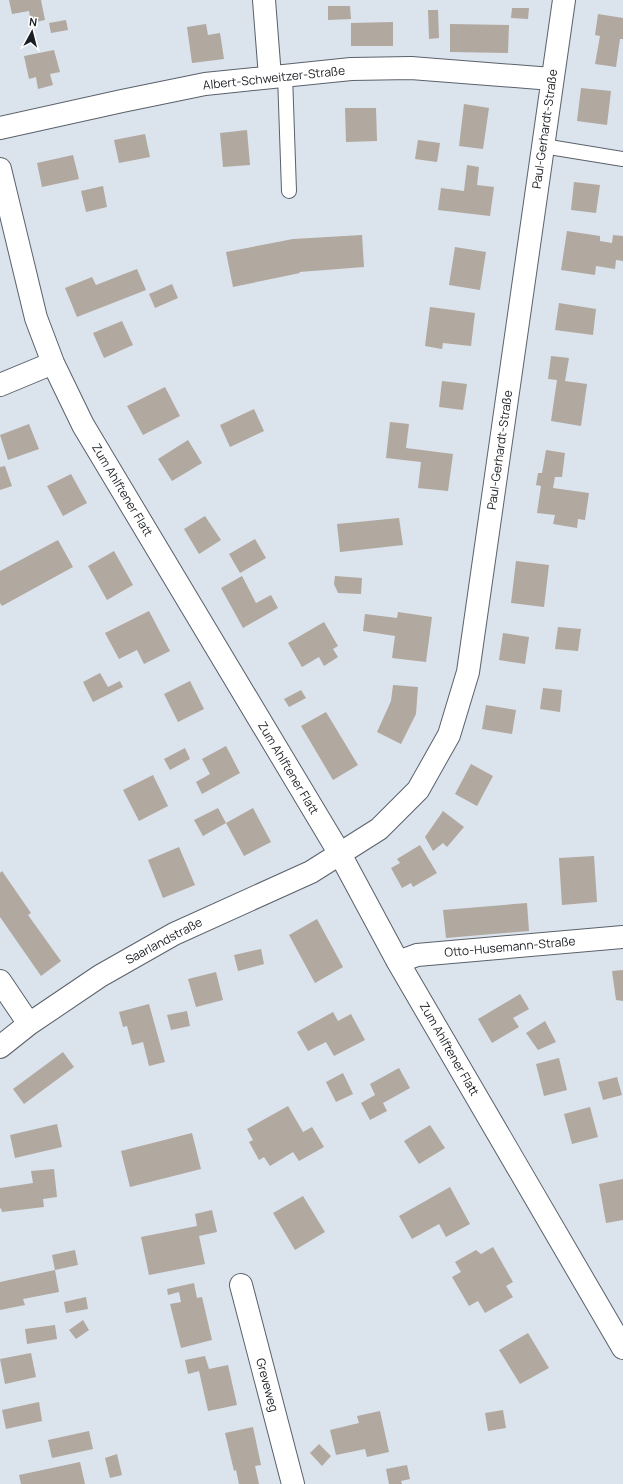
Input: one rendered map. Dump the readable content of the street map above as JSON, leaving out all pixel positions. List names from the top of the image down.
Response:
{
  "streets": {
    "street": [
      "Albert-Schweitzer-Straße",
      "Paul-Gerhardt-Straße",
      "Zum Ahlftener Flatt",
      "Saarlandstraße",
      "Otto-Husemann-Straße",
      "Greveweg"
    ]
  },
  "crossings": [
    ["Albert-Schweitzer-Straße", "Paul-Gerhardt-Straße"],
    ["Paul-Gerhardt-Straße", "Zum Ahlftener Flatt"],
    ["Paul-Gerhardt-Straße", "Saarlandstraße"],
    ["Zum Ahlftener Flatt", "Saarlandstraße"],
    ["Zum Ahlftener Flatt", "Otto-Husemann-Straße"]
  ],
  "north": "top"
}
